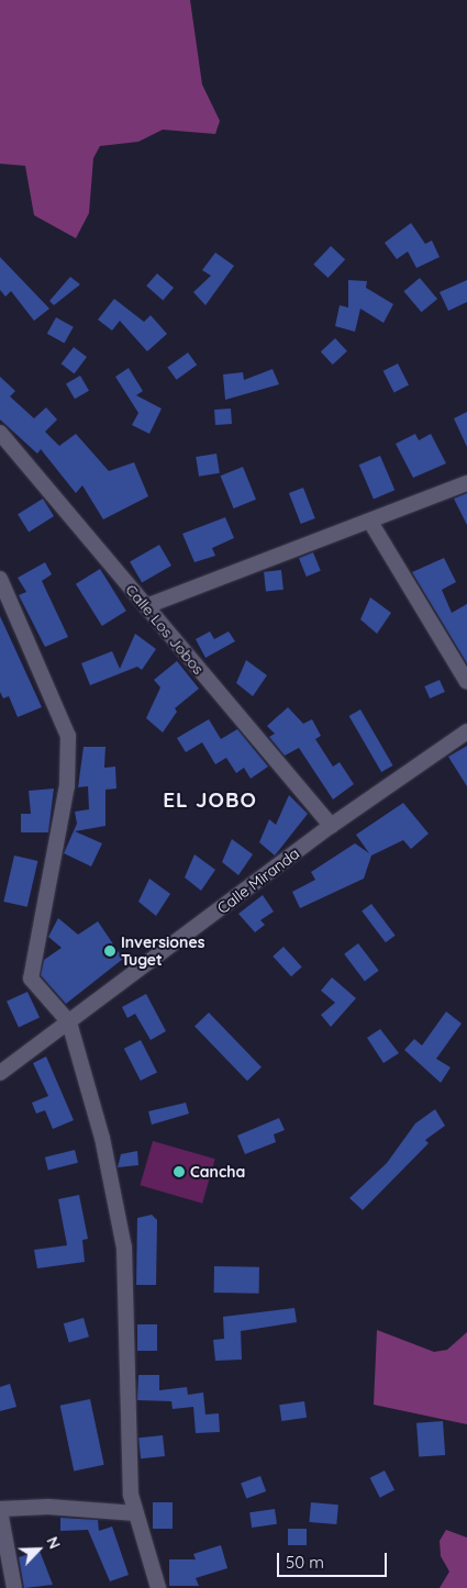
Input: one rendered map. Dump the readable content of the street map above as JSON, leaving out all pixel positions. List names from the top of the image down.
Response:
{
  "streets": {
    "street": ["Calle Los Jobos", "Calle Miranda"]
  },
  "crossings": [
    ["Calle Los Jobos", "Calle Miranda"]
  ],
  "districts": ["EL JOBO"],
  "places": ["Inversiones Tuget", "Cancha"],
  "scale_bar": "50 m",
  "north": "top right"
}
